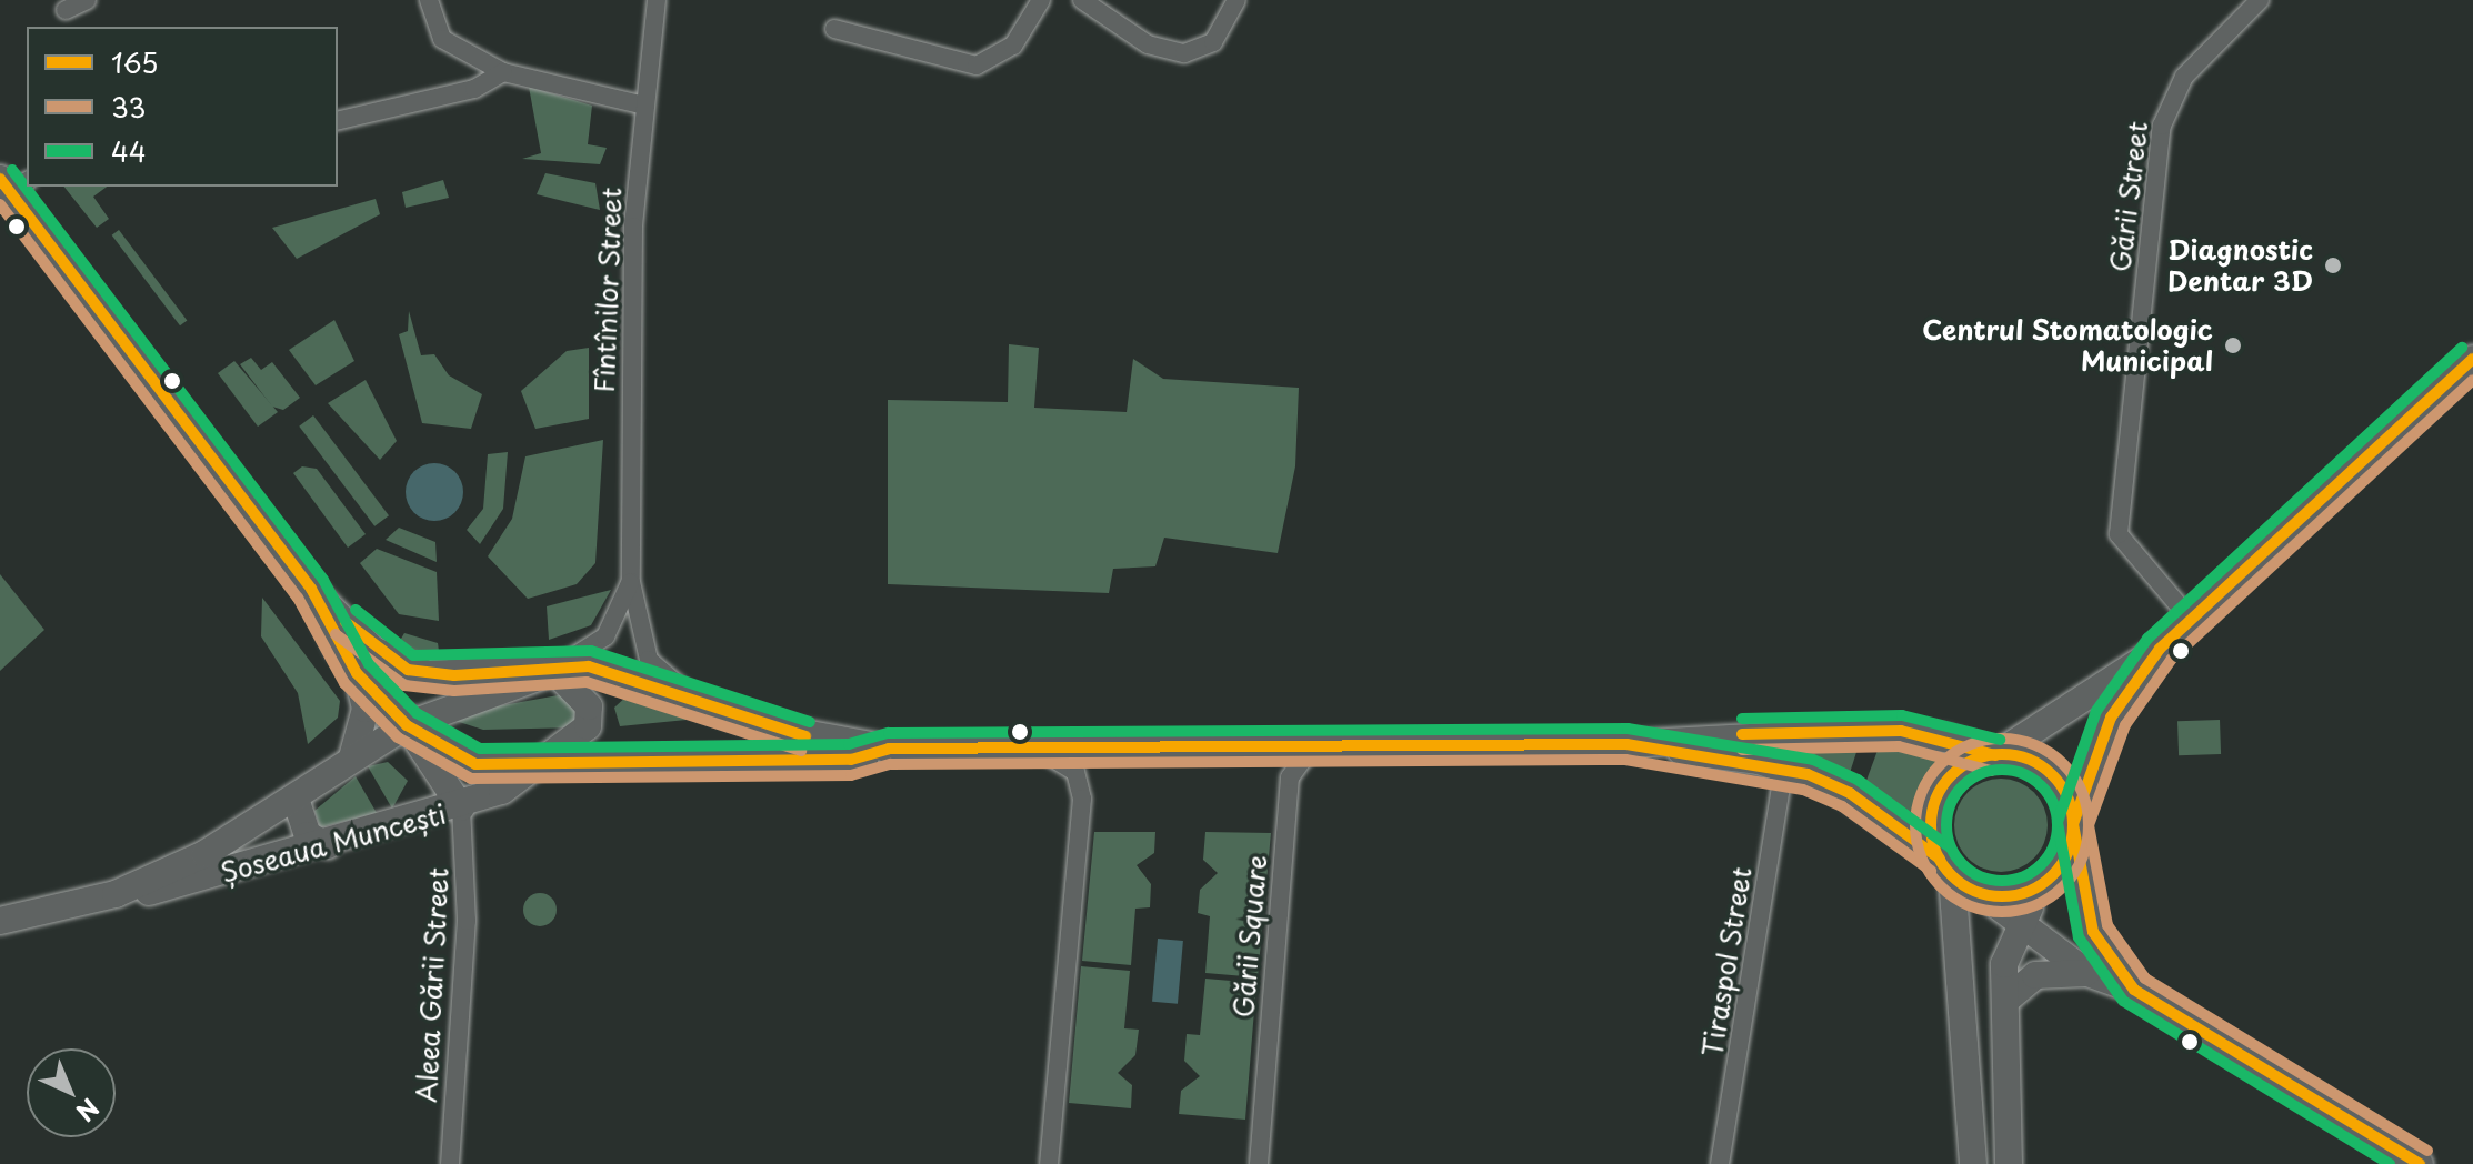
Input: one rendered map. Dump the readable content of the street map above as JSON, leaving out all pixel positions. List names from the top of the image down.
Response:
{
  "streets": {
    "main road": ["Șoseaua Muncești"],
    "street": [
      "Gării Street",
      "Fîntînilor Street",
      "Gării Square",
      "Tiraspol Street",
      "Aleea Gării Street"
    ]
  },
  "crossings": [
    ["Fîntînilor Street", "Șoseaua Muncești"],
    ["Șoseaua Muncești", "Aleea Gării Street"]
  ],
  "places": ["Diagnostic Dentar 3D", "Centrul Stomatologic Municipal"],
  "lines": ["transit line 44", "transit line 165", "transit line 33"],
  "legend": ["165", "33", "44"],
  "north": "bottom right"
}
